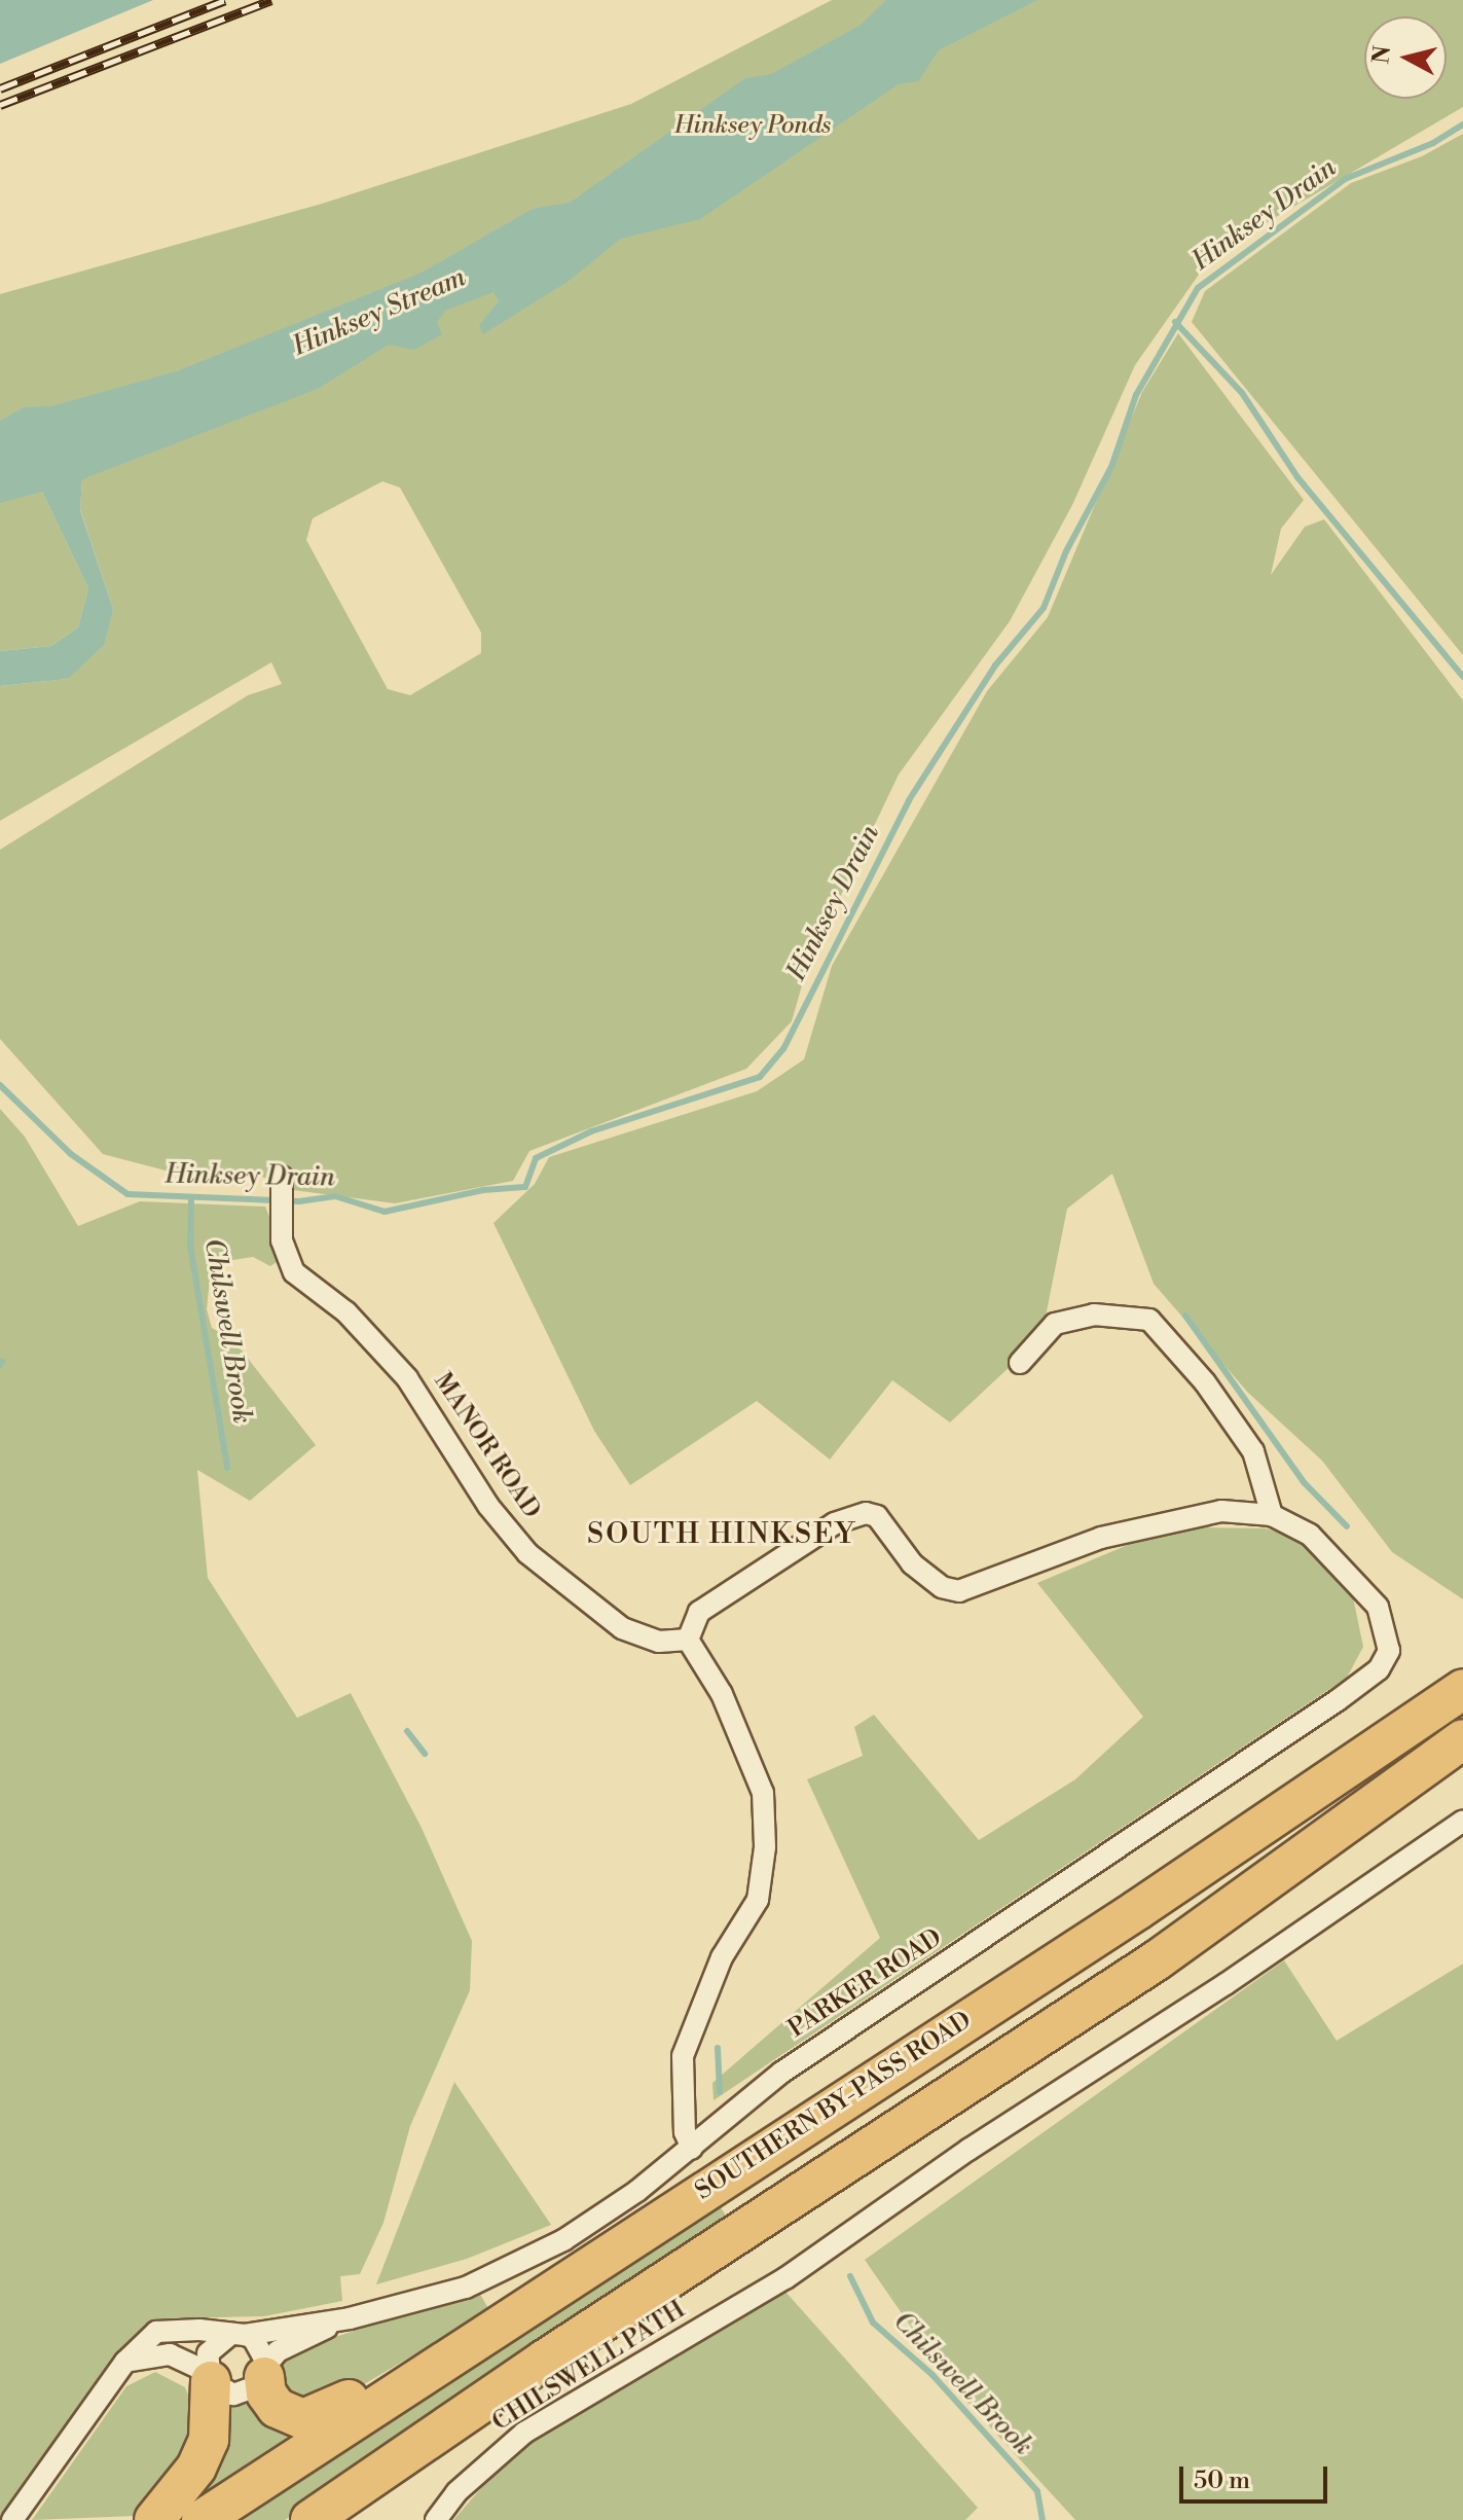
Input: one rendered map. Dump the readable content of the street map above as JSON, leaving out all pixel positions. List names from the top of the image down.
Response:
{
  "streets": {
    "highway": ["SOUTHERN BY-PASS ROAD"],
    "street": ["MANOR ROAD", "PARKER ROAD", "CHILSWELL PATH"]
  },
  "districts": ["SOUTH HINKSEY"],
  "water": ["Hinksey Drain", "Hinksey Stream", "Chilswell Brook"],
  "parks": ["Hinksey Ponds"],
  "scale_bar": "50 m",
  "north": "left"
}
